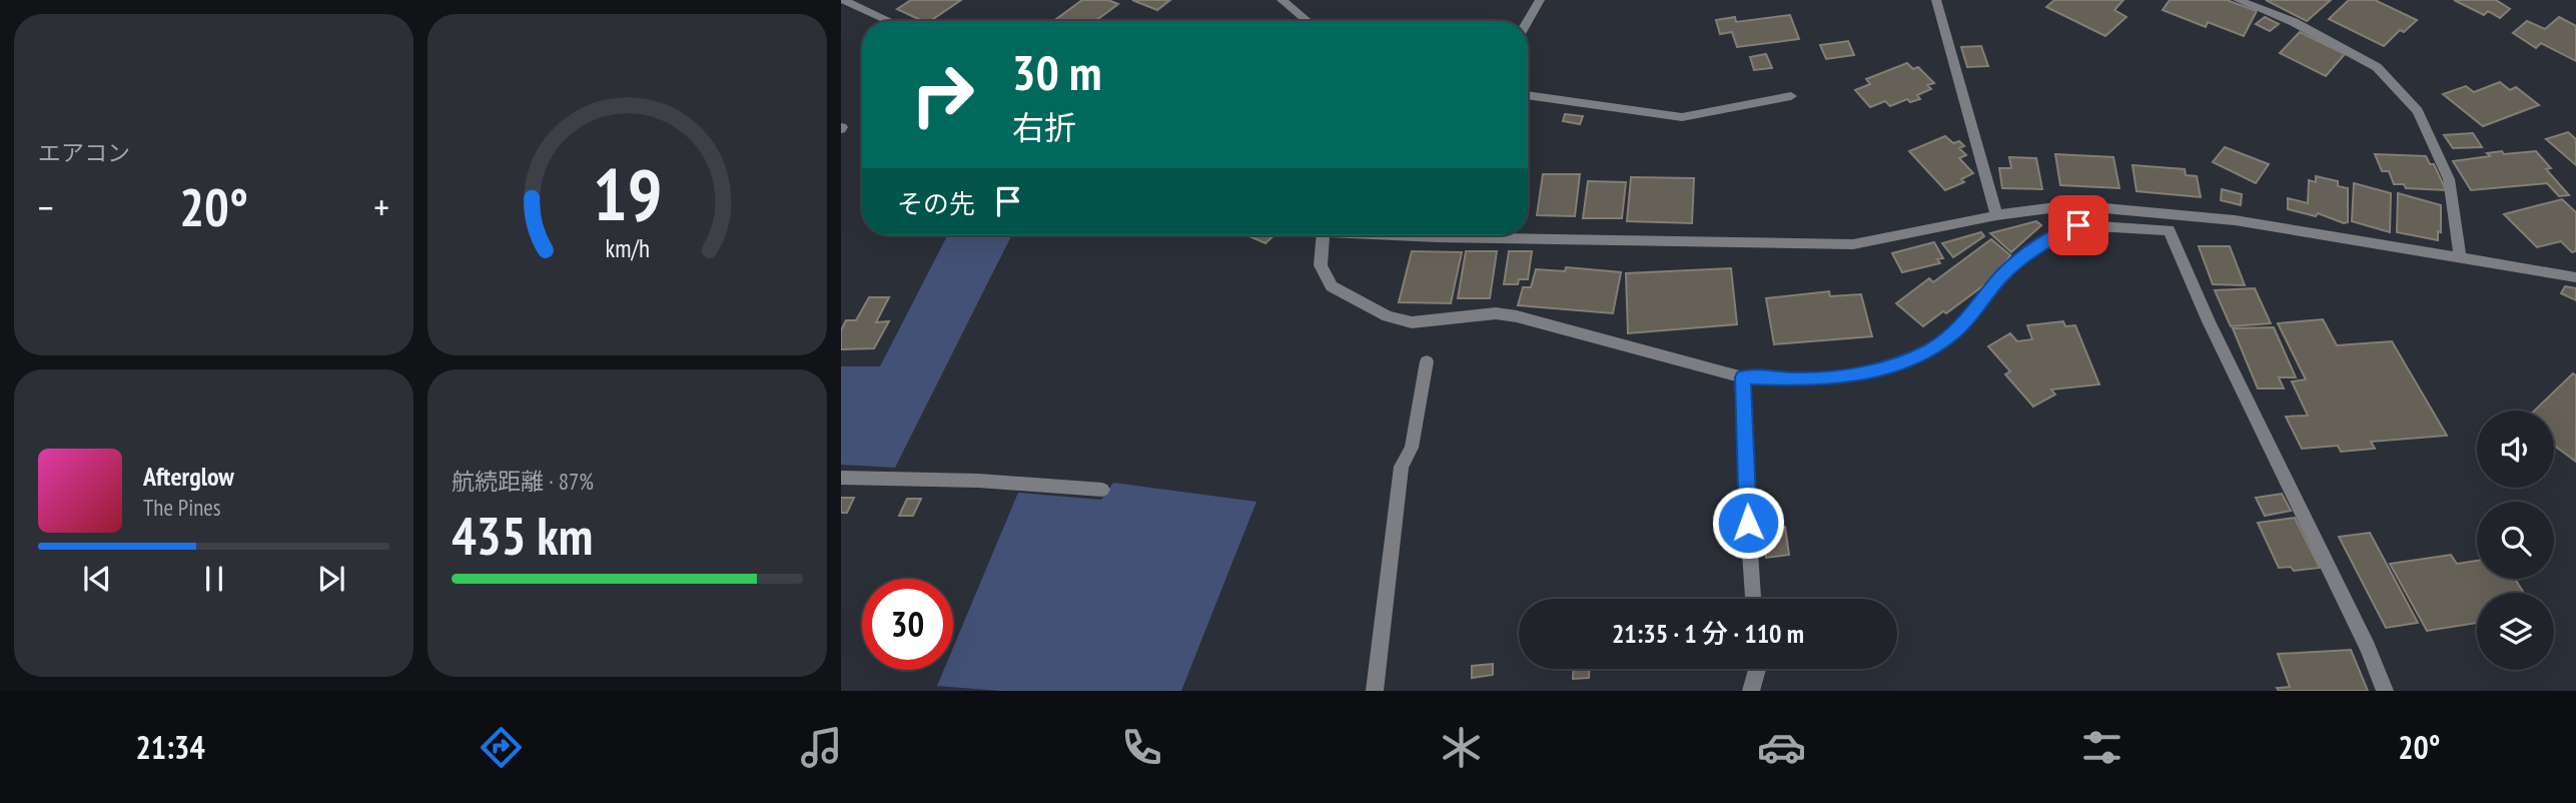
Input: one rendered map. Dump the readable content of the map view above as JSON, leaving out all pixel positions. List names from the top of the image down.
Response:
{
  "page": {
    "tile": [
      "エアコン",
      ["航続距離 · 87%", "435 km"]
    ],
    "turn": ["30 m", "右折"],
    "then": "その先",
    "heat": ["−", "20°", "+"],
    "song": ["Afterglow", "The Pines"],
    "limit": "30",
    "trip": "21:35 · 1 分 · 110 m",
    "tabs": ["21:34", "20°"],
    "gauge": ["19", "km/h"]
  }
}
